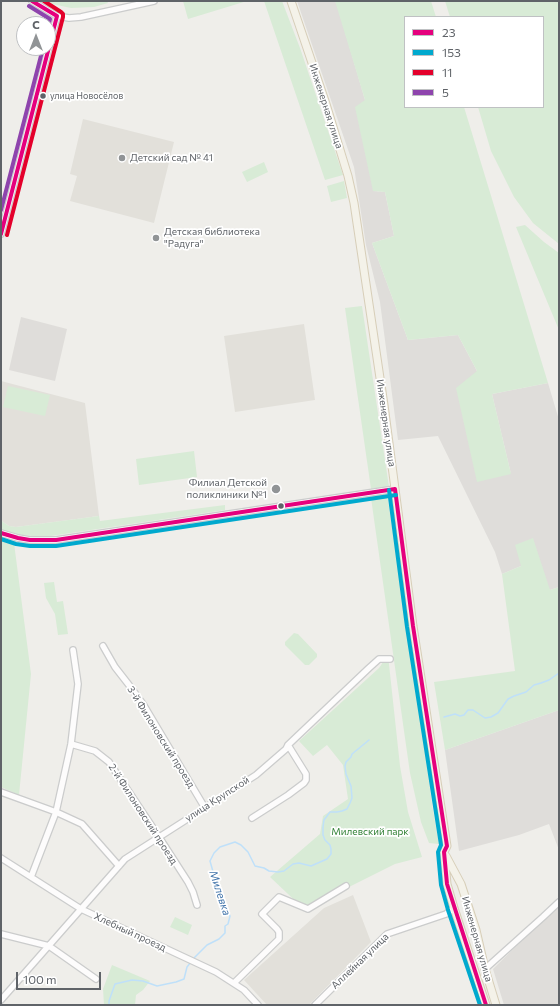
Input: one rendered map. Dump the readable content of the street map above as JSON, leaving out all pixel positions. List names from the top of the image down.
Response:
{
  "streets": {
    "main road": ["Инженерная улица"],
    "street": [
      "3-й Филоновский проезд",
      "улица Крупской",
      "2-й Филоновский проезд",
      "Хлебный проезд",
      "Аллейная улица"
    ]
  },
  "crossings": [
    ["Инженерная улица", "Аллейная улица"],
    ["3-й Филоновский проезд", "улица Крупской"],
    ["улица Крупской", "2-й Филоновский проезд"],
    ["улица Крупской", "Хлебный проезд"]
  ],
  "water": ["Милевка"],
  "parks": ["Милевский парк"],
  "places": [
    "улица Новосёлов",
    "Детский сад № 41",
    "Детская библиотека \"Радуга\"",
    "Филиал Детской поликлиники №1"
  ],
  "lines": [
    "transit line 23",
    "transit line 11",
    "transit line 5",
    "transit line 153"
  ],
  "legend": [
    "23",
    "153",
    "11",
    "5"
  ],
  "scale_bar": "100 m",
  "north": "top"
}
